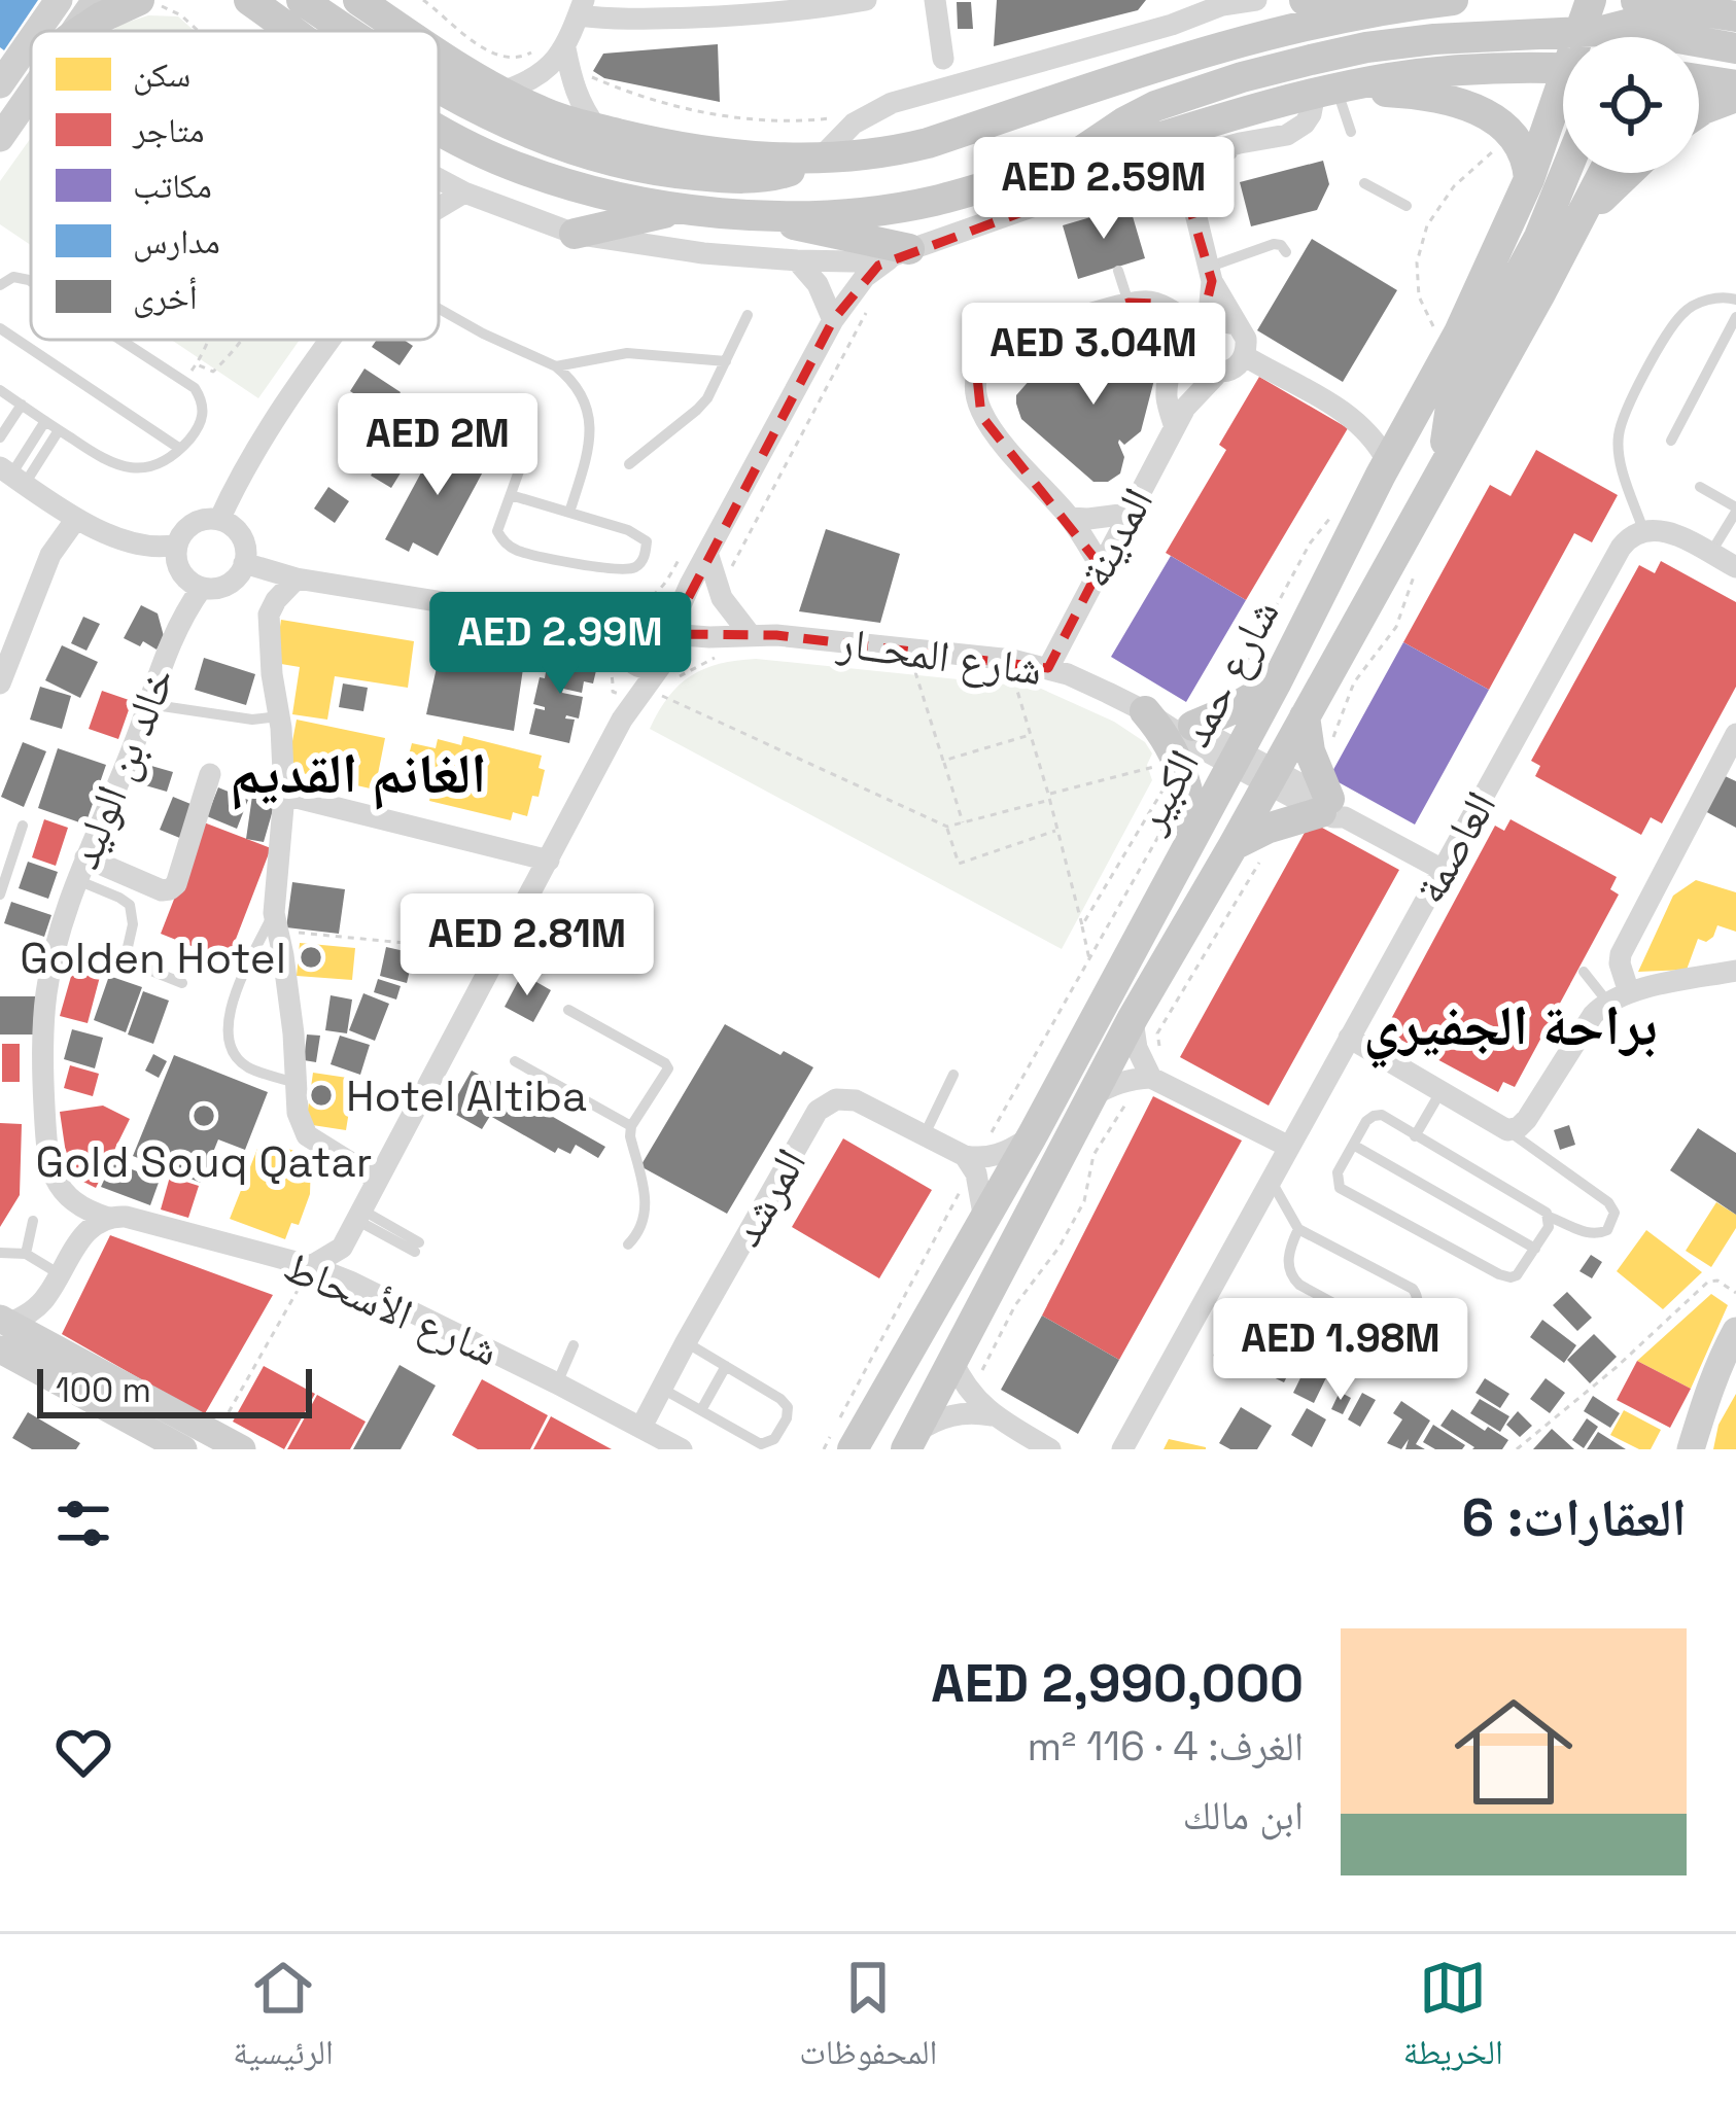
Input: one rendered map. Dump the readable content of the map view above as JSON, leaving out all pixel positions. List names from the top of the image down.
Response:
{
  "streets": {
    "main road": ["شارع حمد الكبير"],
    "street": [
      "المدينة",
      "شارع المحــار",
      "خالد بن الوليد",
      "العاصمة",
      "المرشد",
      "شارع الأسحاط"
    ]
  },
  "crossings": [
    ["المدينة", "شارع المحــار"],
    ["شارع المحــار", "شارع حمد الكبير"],
    ["شارع المحــار", "العاصمة"],
    ["خالد بن الوليد", "شارع الأسحاط"],
    ["المرشد", "شارع الأسحاط"]
  ],
  "districts": ["الغانم القديم", "براحة الجفيري"],
  "places": ["Golden Hotel", "Hotel Altiba", "Gold Souq Qatar"],
  "legend": [
    "سكن",
    "متاجر",
    "مكاتب",
    "مدارس",
    "أخرى"
  ],
  "scale_bar": "100 m",
  "page": {
    "price": [
      "AED 2.59M",
      "AED 3.04M",
      "AED 2M",
      "AED 2.99M",
      "AED 2.81M",
      "AED 1.98M"
    ],
    "scale": "100 m",
    "heading": "العقارات: 6",
    "list": [
      {
        "name": "AED 2,990,000",
        "note": "الغرف: 4 · 116 m² · ابن مالك"
      }
    ],
    "tabs": ["الخريطة", "المحفوظات", "الرئيسية"]
  }
}
